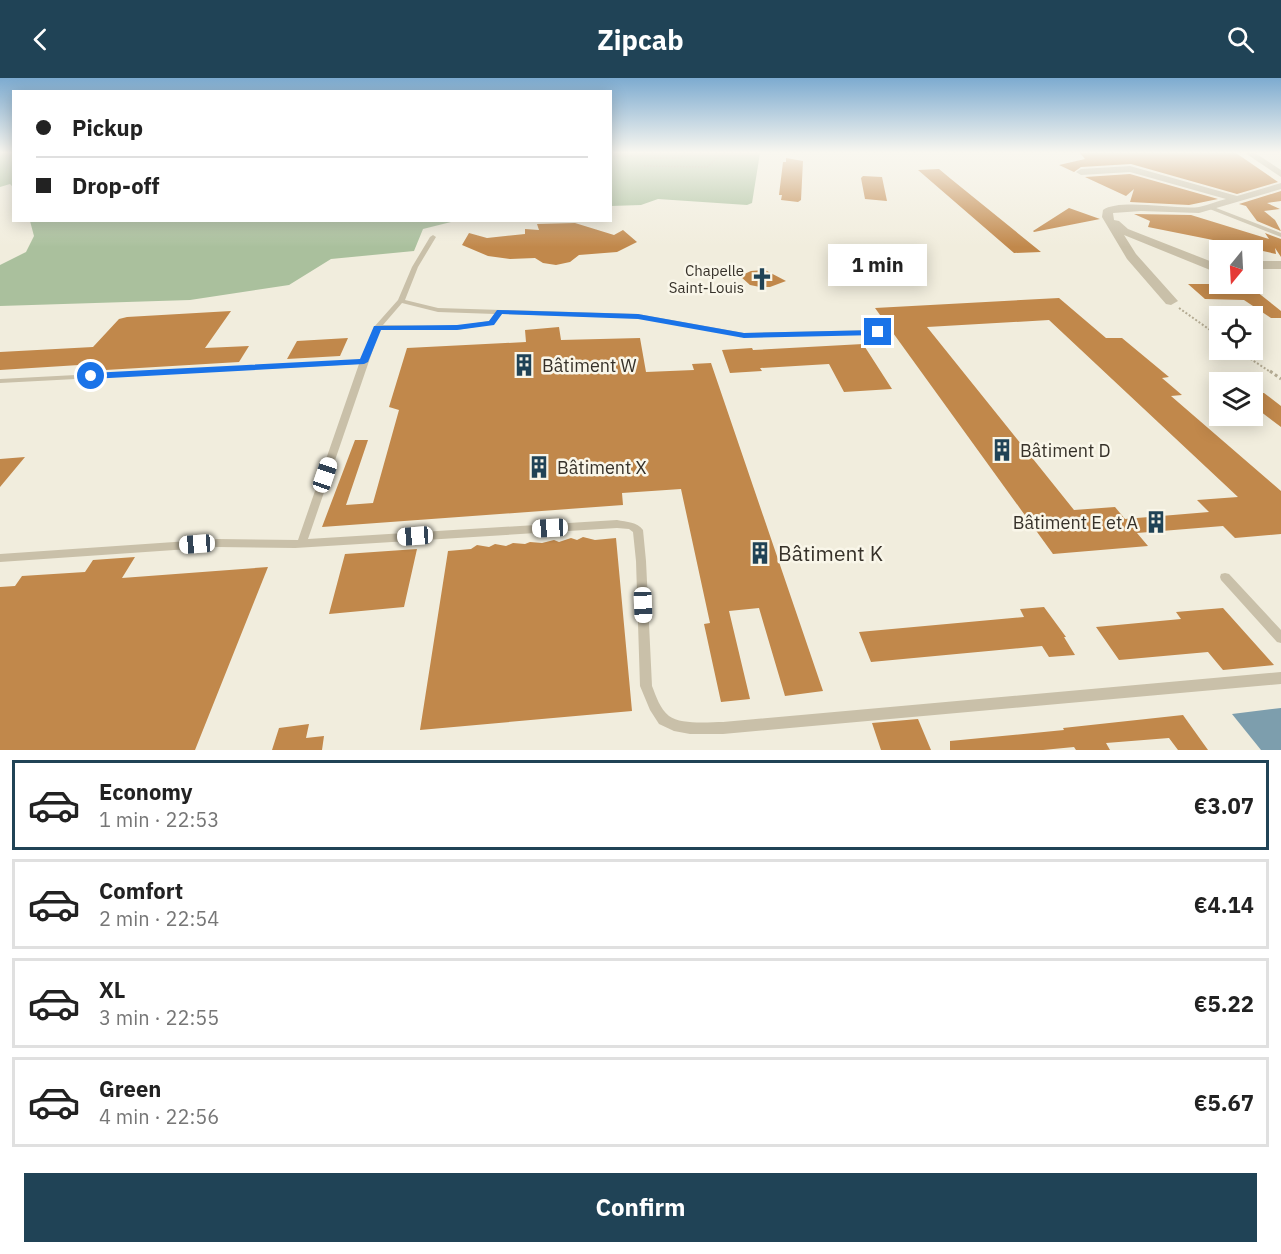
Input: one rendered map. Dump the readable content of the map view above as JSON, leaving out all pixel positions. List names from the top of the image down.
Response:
{
  "places": {
    "church": ["Chapelle Saint-Louis"],
    "building": [
      "Bâtiment W",
      "Bâtiment D",
      "Bâtiment X",
      "Bâtiment E et A",
      "Bâtiment K"
    ]
  },
  "north": "bottom",
  "page": {
    "header": "Zipcab",
    "banner": ["Pickup", "Drop-off"],
    "bubble": "1 min",
    "list": [
      {
        "name": "Economy",
        "note": "1 min · 22:53",
        "value": "€3.07"
      },
      {
        "name": "Comfort",
        "note": "2 min · 22:54",
        "value": "€4.14"
      },
      {
        "name": "XL",
        "note": "3 min · 22:55",
        "value": "€5.22"
      },
      {
        "name": "Green",
        "note": "4 min · 22:56",
        "value": "€5.67"
      }
    ],
    "buttons": "Confirm"
  }
}
